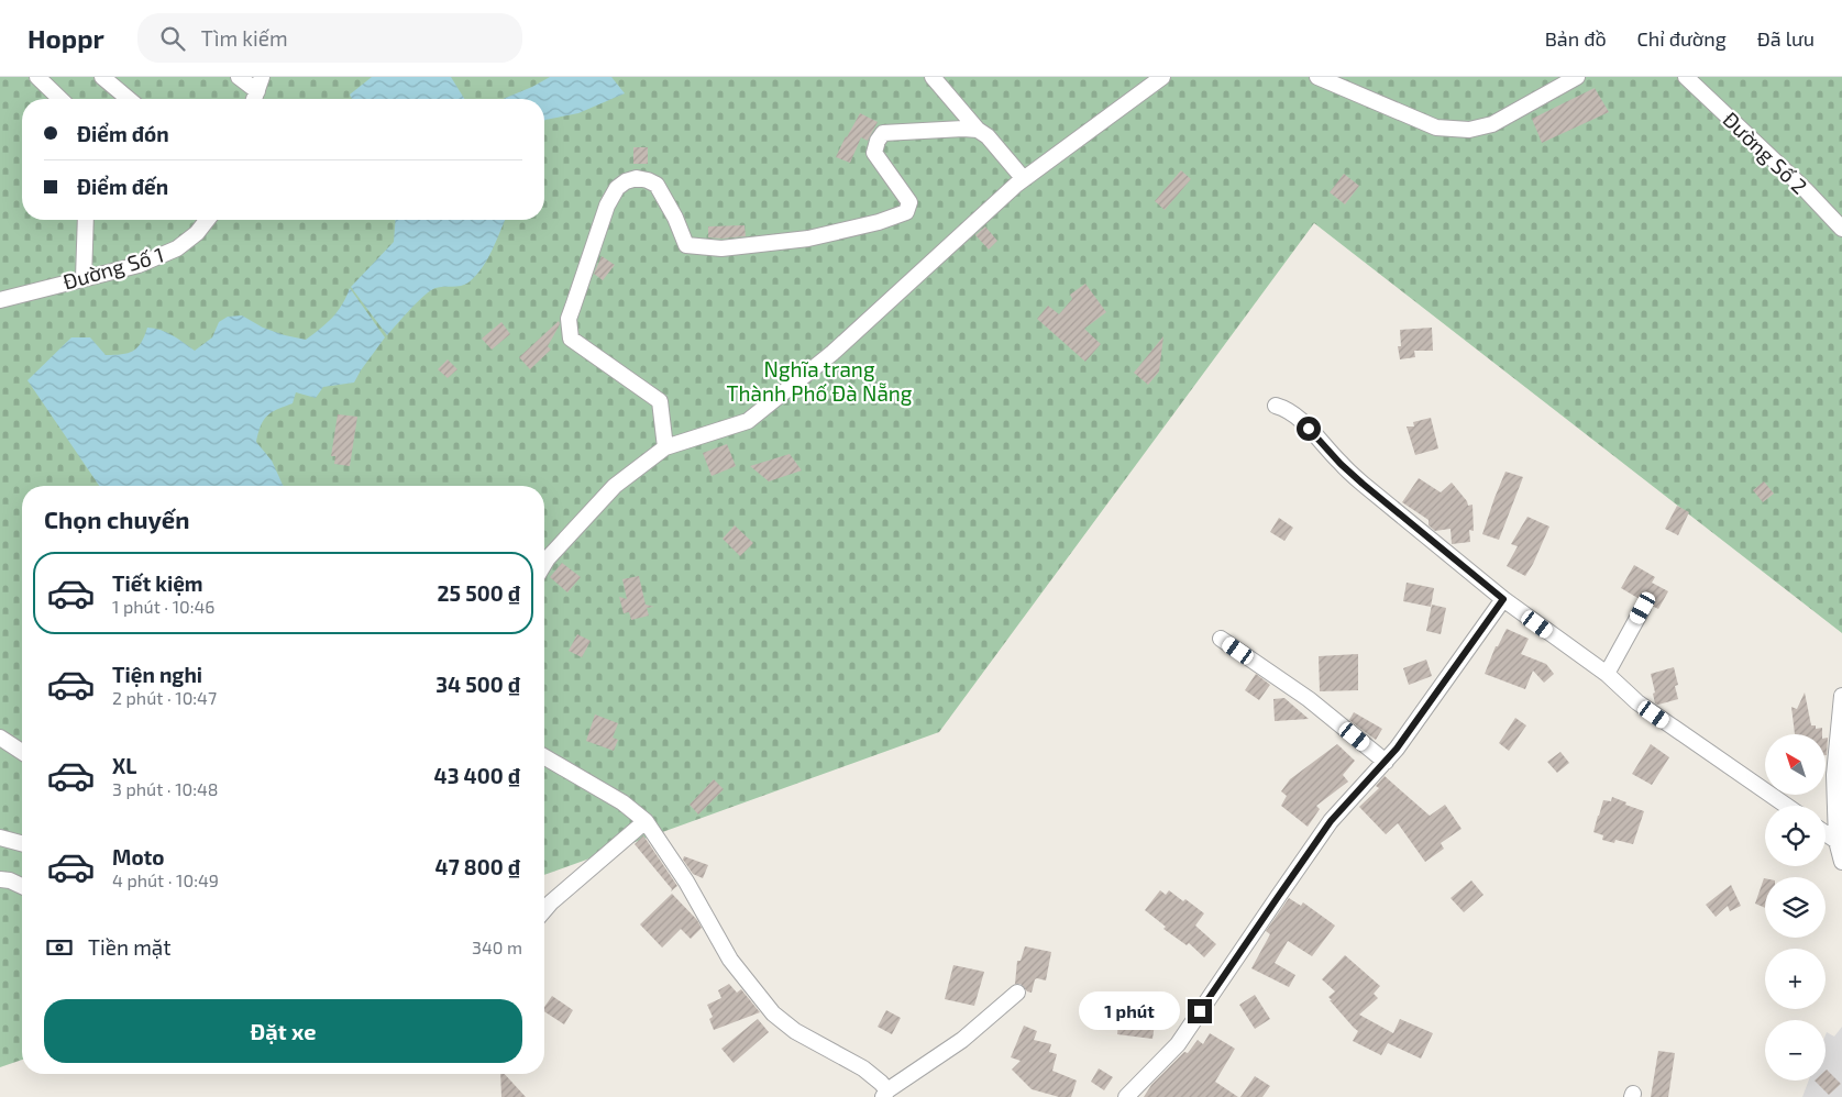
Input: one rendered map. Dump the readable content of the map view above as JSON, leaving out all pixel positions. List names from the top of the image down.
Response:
{
  "streets": {
    "street": ["Đường Số 2", "Đường Số 1"]
  },
  "parks": ["Nghĩa trang Thành Phố Đà Nẵng"],
  "north": "top left",
  "page": {
    "header": "Hoppr",
    "search": "Tìm kiếm",
    "nav": ["Bản đồ", "Chỉ đường", "Đã lưu"],
    "banner": ["Điểm đón", "Điểm đến"],
    "heading": "Chọn chuyến",
    "list": [
      {
        "name": "Tiết kiệm",
        "note": "1 phút · 10:46",
        "value": "25 500 ₫"
      },
      {
        "name": "Tiện nghi",
        "note": "2 phút · 10:47",
        "value": "34 500 ₫"
      },
      {
        "name": "XL",
        "note": "3 phút · 10:48",
        "value": "43 400 ₫"
      },
      {
        "name": "Moto",
        "note": "4 phút · 10:49",
        "value": "47 800 ₫"
      }
    ],
    "map_buttons": ["+", "−"],
    "pay": ["Tiền mặt", "340 m"],
    "buttons": "Đặt xe",
    "bubble": "1 phút"
  }
}
